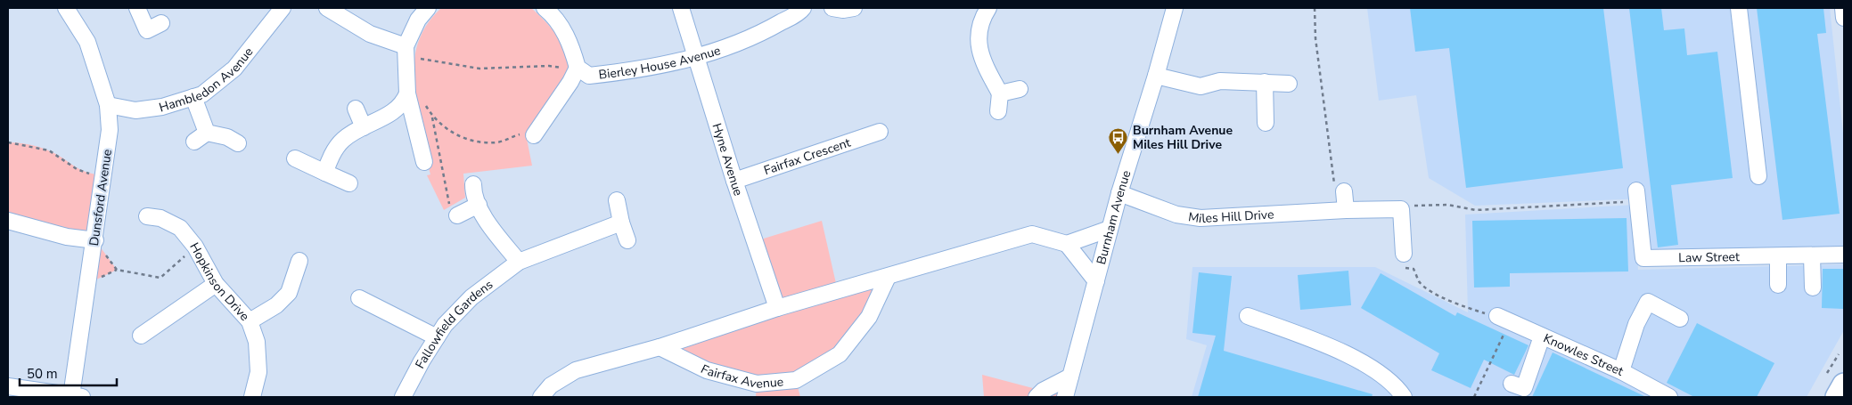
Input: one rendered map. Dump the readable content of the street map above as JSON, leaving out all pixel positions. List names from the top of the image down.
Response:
{
  "streets": {
    "street": [
      "Bierley House Avenue",
      "Hambledon Avenue",
      "Fairfax Crescent",
      "Hyne Avenue",
      "Dunsford Avenue",
      "Miles Hill Drive",
      "Burnham Avenue",
      "Law Street",
      "Hopkinson Drive",
      "Fallowfield Gardens",
      "Knowles Street",
      "Fairfax Avenue"
    ]
  },
  "crossings": [
    ["Bierley House Avenue", "Hyne Avenue"],
    ["Hambledon Avenue", "Dunsford Avenue"],
    ["Fairfax Crescent", "Hyne Avenue"],
    ["Miles Hill Drive", "Burnham Avenue"]
  ],
  "places": {
    "bus stop": ["Burnham Avenue Miles Hill Drive"]
  },
  "scale_bar": "50 m"
}
